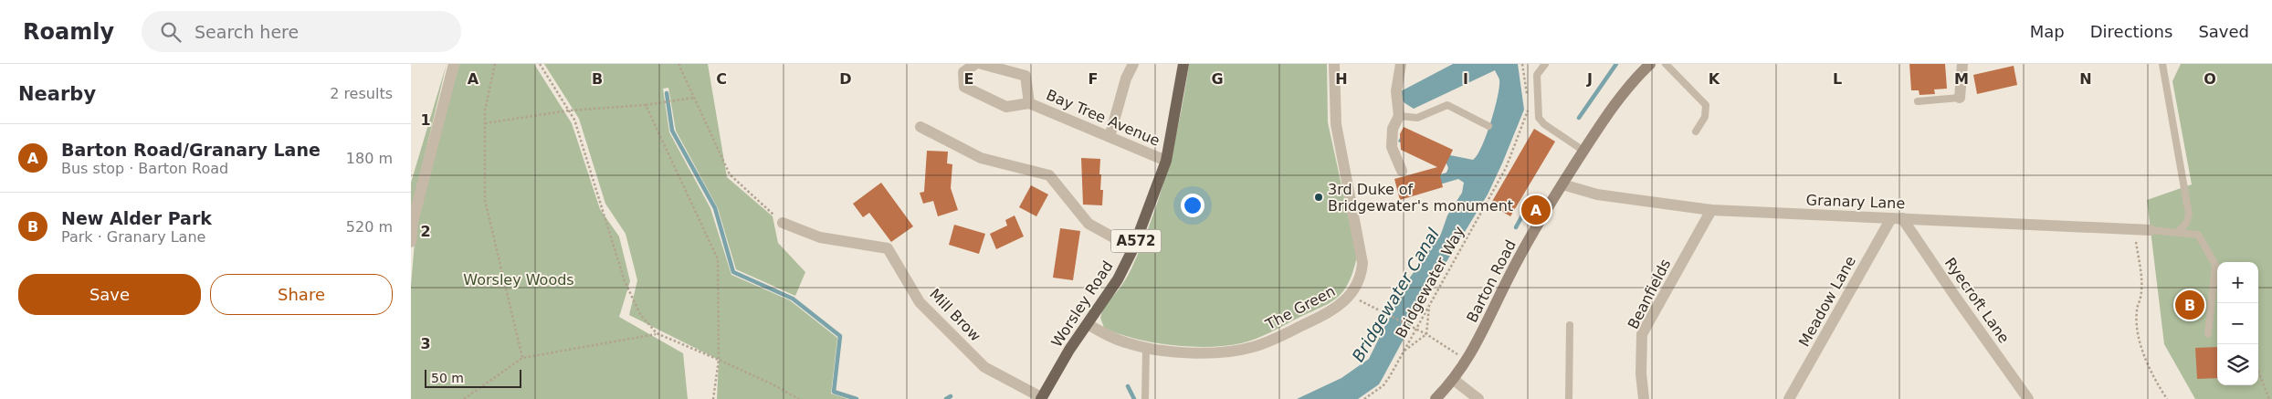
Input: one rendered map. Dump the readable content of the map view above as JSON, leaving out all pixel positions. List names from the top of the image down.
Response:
{
  "streets": {
    "main road": ["A572", "Barton Road", "Worsley Road"],
    "street": [
      "Bay Tree Avenue",
      "Granary Lane",
      "Beanfields",
      "Ryecroft Lane",
      "Meadow Lane",
      "The Green",
      "Mill Brow"
    ],
    "path": ["Bridgewater Way"]
  },
  "crossings": [
    ["Bay Tree Avenue", "Worsley Road"],
    ["Granary Lane", "Barton Road"],
    ["Granary Lane", "Beanfields"],
    ["Granary Lane", "Ryecroft Lane"],
    ["Granary Lane", "Meadow Lane"],
    ["Ryecroft Lane", "Meadow Lane"],
    ["Worsley Road", "The Green"],
    ["Worsley Road", "Mill Brow"]
  ],
  "water": ["Bridgewater Canal"],
  "parks": ["Worsley Woods"],
  "places": ["3rd Duke of Bridgewater's monument"],
  "scale_bar": "50 m",
  "page": {
    "header": "Roamly",
    "search": "Search here",
    "nav": ["Map", "Directions", "Saved"],
    "heading": ["Nearby", "2 results"],
    "list": [
      {
        "mark": "A",
        "name": "Barton Road/Granary Lane",
        "note": "Bus stop · Barton Road",
        "value": "180 m"
      },
      {
        "mark": "B",
        "name": "New Alder Park",
        "note": "Park · Granary Lane",
        "value": "520 m"
      }
    ],
    "pins": ["A", "B"],
    "buttons": ["Save", "Share"],
    "map_buttons": ["+", "−"],
    "scale": "50 m"
  },
  "grid": {
    "columns": [
      "A",
      "B",
      "C",
      "D",
      "E",
      "F",
      "G",
      "H",
      "I",
      "J",
      "K",
      "L",
      "M",
      "N",
      "O"
    ],
    "rows": ["1", "2", "3"]
  }
}
